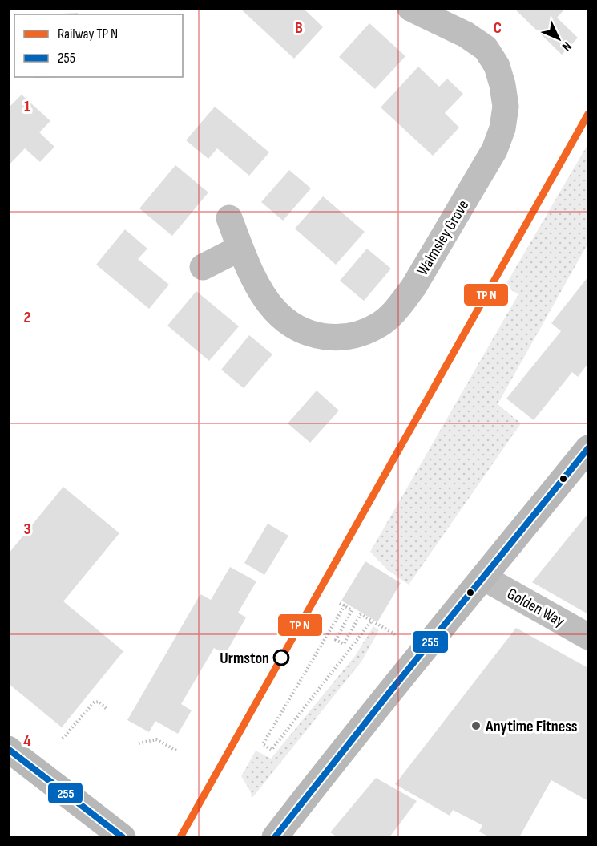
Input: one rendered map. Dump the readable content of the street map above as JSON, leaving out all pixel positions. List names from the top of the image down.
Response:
{
  "streets": {
    "street": ["Walmsley Grove", "Golden Way"]
  },
  "places": ["Urmston", "Anytime Fitness"],
  "lines": ["transit line 255"],
  "legend": ["Railway TP N", "255"],
  "north": "bottom right",
  "grid": {
    "columns": ["B", "C"],
    "rows": [
      "1",
      "2",
      "3",
      "4"
    ]
  }
}
